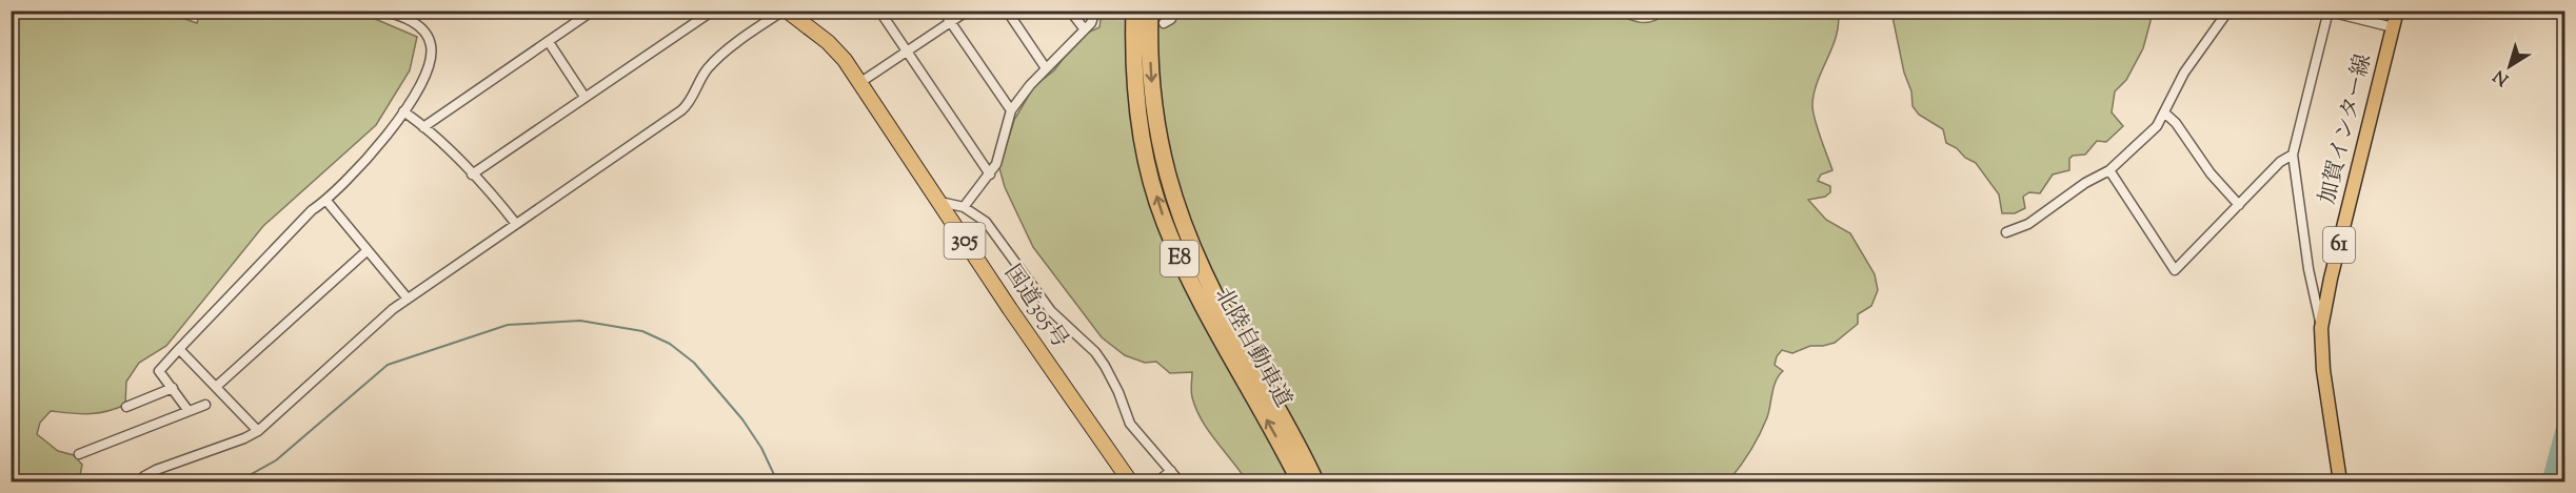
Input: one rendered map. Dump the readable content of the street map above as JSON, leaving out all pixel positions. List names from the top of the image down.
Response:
{
  "streets": {
    "highway": [
      "305",
      "E8",
      "国道305号",
      "北陸自動車道"
    ],
    "main road": ["加賀インター線", "61"]
  },
  "north": "bottom left"
}
